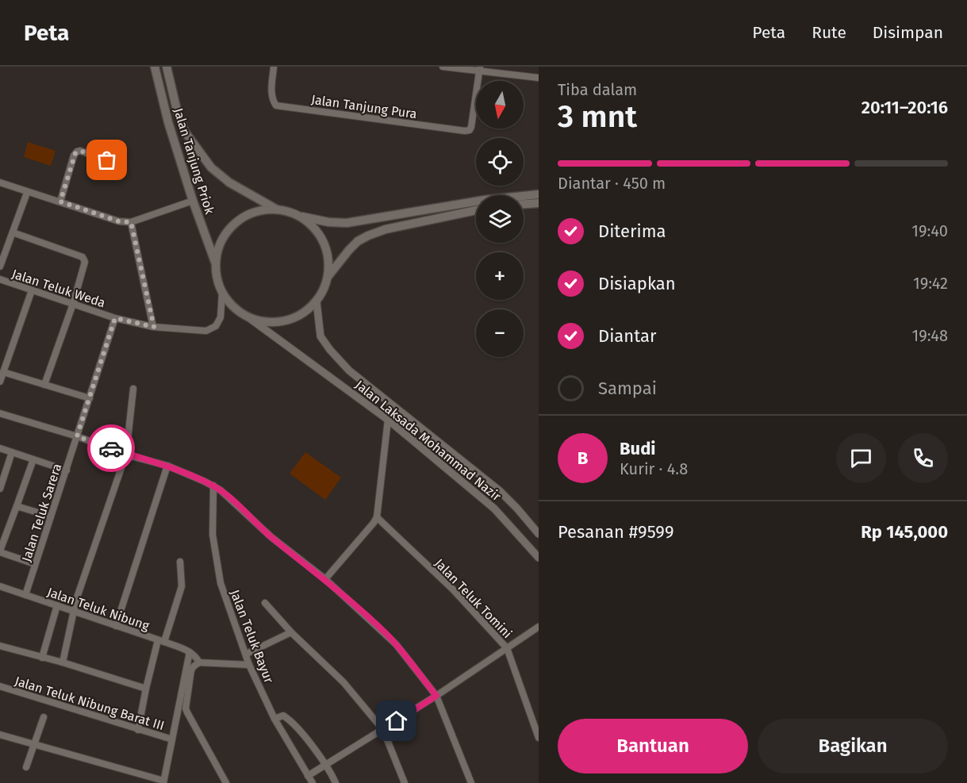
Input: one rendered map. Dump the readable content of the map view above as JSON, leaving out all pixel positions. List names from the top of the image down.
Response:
{
  "streets": {
    "main road": ["Jalan Tanjung Priok"],
    "street": [
      "Jalan Tanjung Pura",
      "Jalan Teluk Weda",
      "Jalan Laksada Mohammad Nazir",
      "Jalan Teluk Sarera",
      "Jalan Teluk Tomini",
      "Jalan Teluk Nibung",
      "Jalan Teluk Bayur",
      "Jalan Teluk Nibung Barat III"
    ]
  },
  "crossings": [
    ["Jalan Tanjung Priok", "Jalan Teluk Weda"],
    ["Jalan Tanjung Priok", "Jalan Laksada Mohammad Nazir"],
    ["Jalan Teluk Weda", "Jalan Laksada Mohammad Nazir"],
    ["Jalan Teluk Weda", "Jalan Teluk Sarera"],
    ["Jalan Teluk Sarera", "Jalan Teluk Nibung"]
  ],
  "north": "bottom",
  "page": {
    "header": "Peta",
    "nav": ["Peta", "Rute", "Disimpan"],
    "heading": ["3 mnt", "Tiba dalam", "20:11–20:16"],
    "panel": [
      "Budi",
      "Kurir · 4.8",
      "Pesanan #9599",
      "Rp 145,000"
    ],
    "map_buttons": ["+", "−"],
    "bar": "Diantar · 450 m",
    "list": [
      ["Diterima", "19:40"],
      ["Disiapkan", "19:42"],
      ["Diantar", "19:48"],
      "Sampai"
    ],
    "round": "B",
    "buttons": ["Bantuan", "Bagikan"]
  }
}
